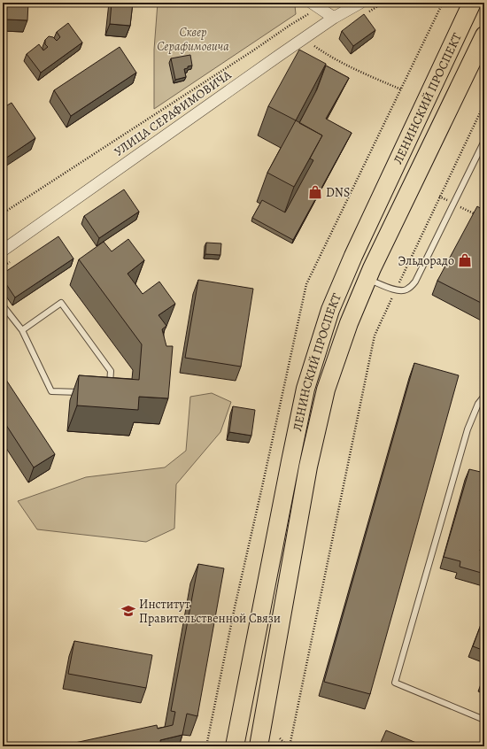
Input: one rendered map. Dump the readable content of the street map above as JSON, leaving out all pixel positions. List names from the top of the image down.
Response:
{
  "streets": {
    "main road": ["ЛЕНИНСКИЙ ПРОСПЕКТ"],
    "street": ["УЛИЦА СЕРАФИМОВИЧА"]
  },
  "parks": ["Сквер Серафимовича"],
  "places": {
    "shop": ["DNS", "Эльдорадо"],
    "school or university": ["Институт Правительственной Связи"]
  }
}
